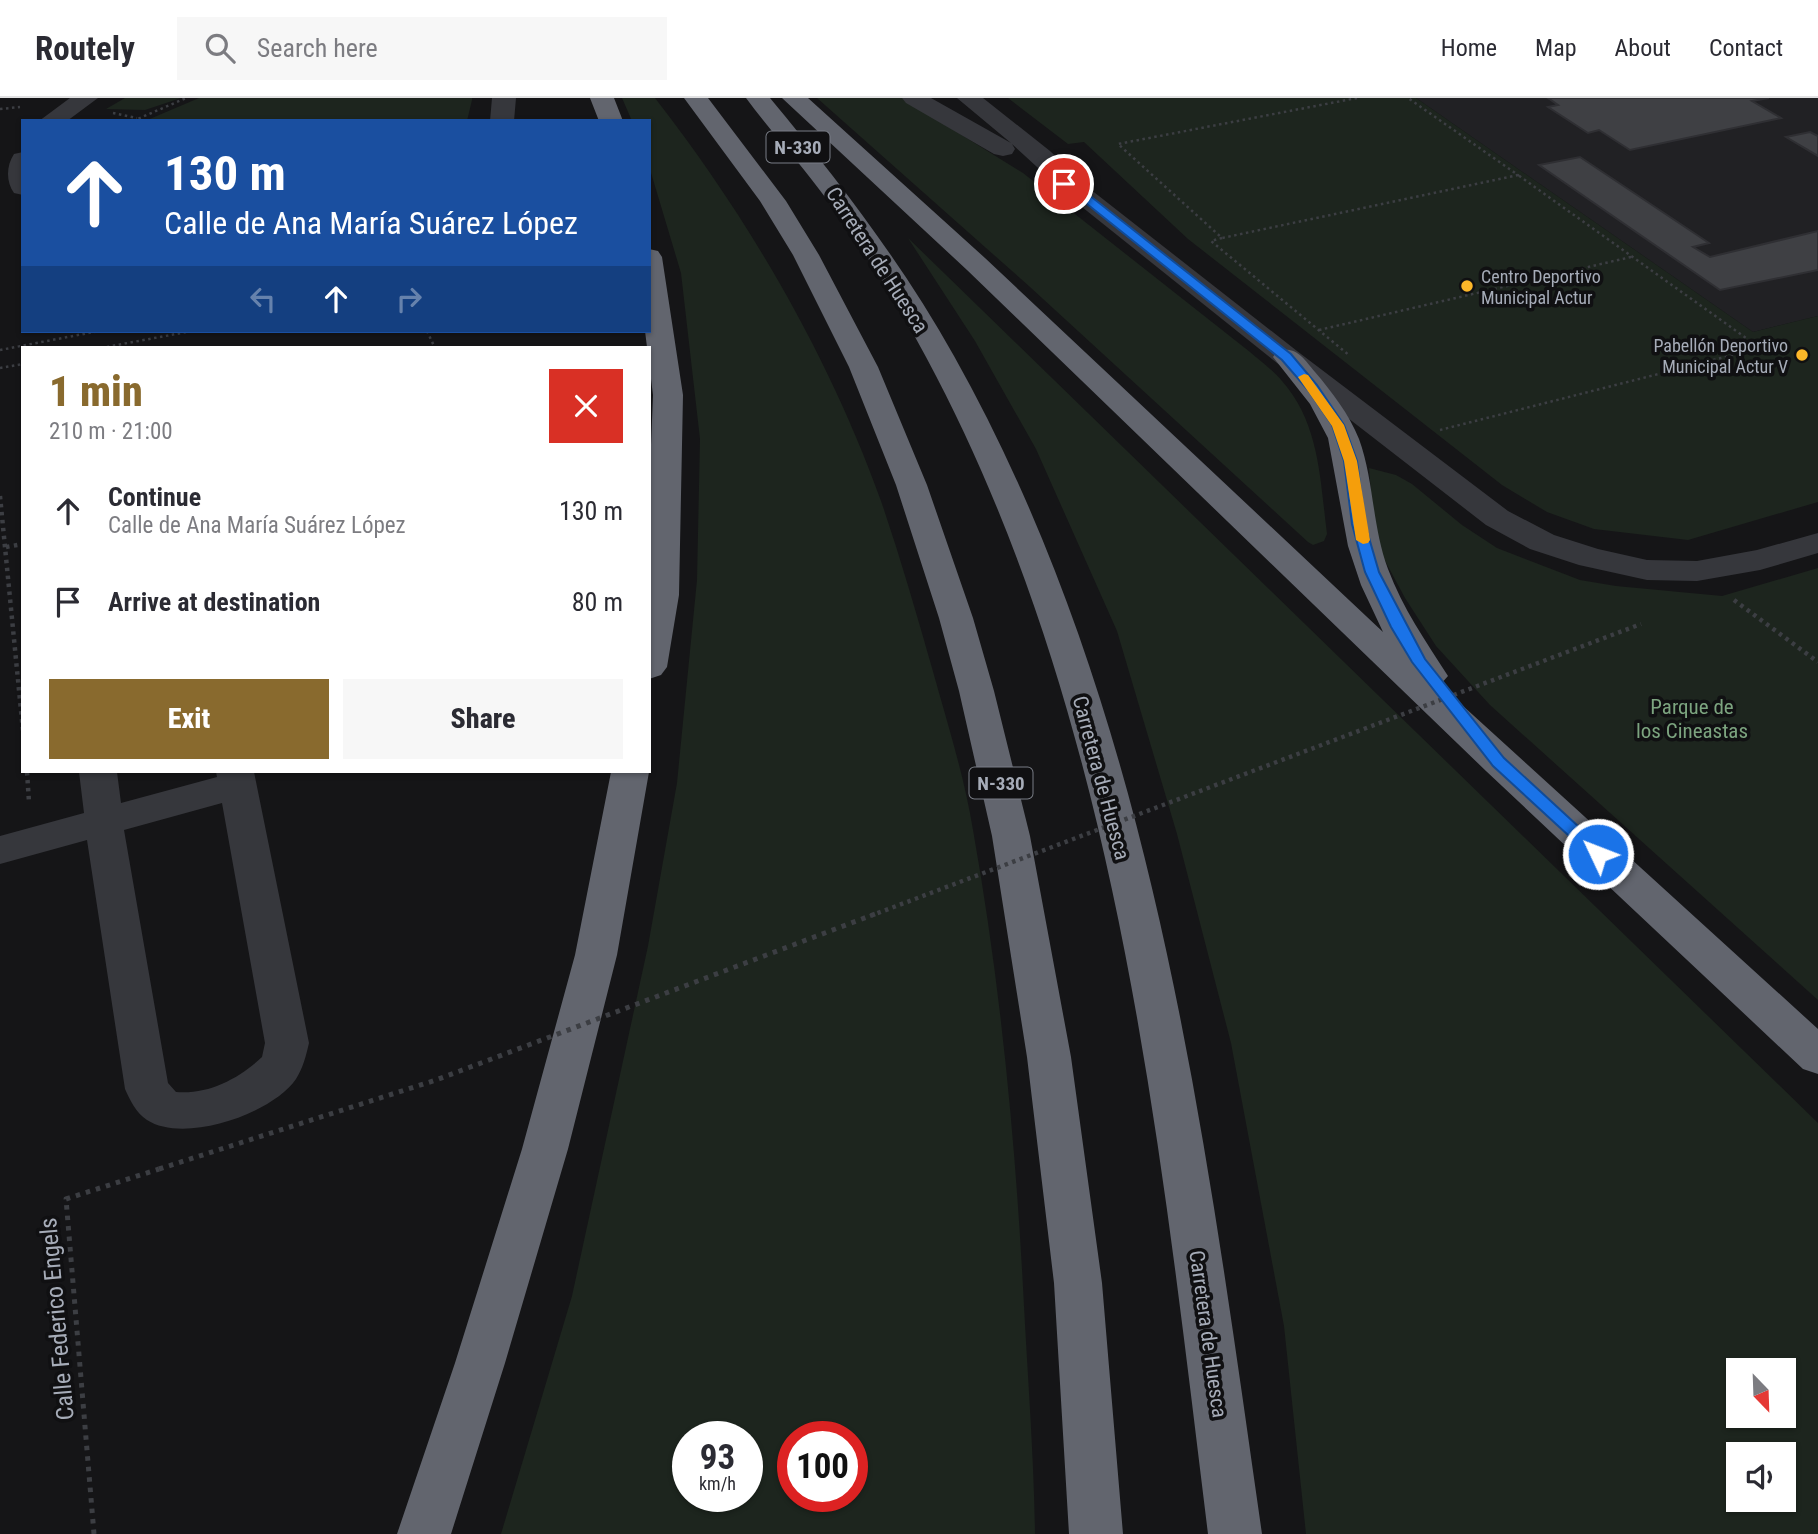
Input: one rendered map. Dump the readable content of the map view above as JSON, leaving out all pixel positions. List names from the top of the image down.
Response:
{
  "streets": {
    "highway": ["N-330", "Carretera de Huesca"],
    "path": ["Calle Federico Engels"]
  },
  "parks": ["Parque de los Cineastas"],
  "places": ["Centro Deportivo Municipal Actur", "Pabellón Deportivo Municipal Actur V"],
  "north": "bottom right",
  "page": {
    "header": "Routely",
    "search": "Search here",
    "nav": [
      "Home",
      "Map",
      "About",
      "Contact"
    ],
    "turn": ["130 m", "Calle de Ana María Suárez López"],
    "heading": ["1 min", "210 m · 21:00"],
    "list": [
      {
        "name": "Continue",
        "note": "Calle de Ana María Suárez López",
        "value": "130 m"
      },
      {
        "name": "Arrive at destination",
        "value": "80 m"
      }
    ],
    "buttons": ["Exit", "Share"],
    "speed": "93 km/h",
    "limit": "100"
  }
}
